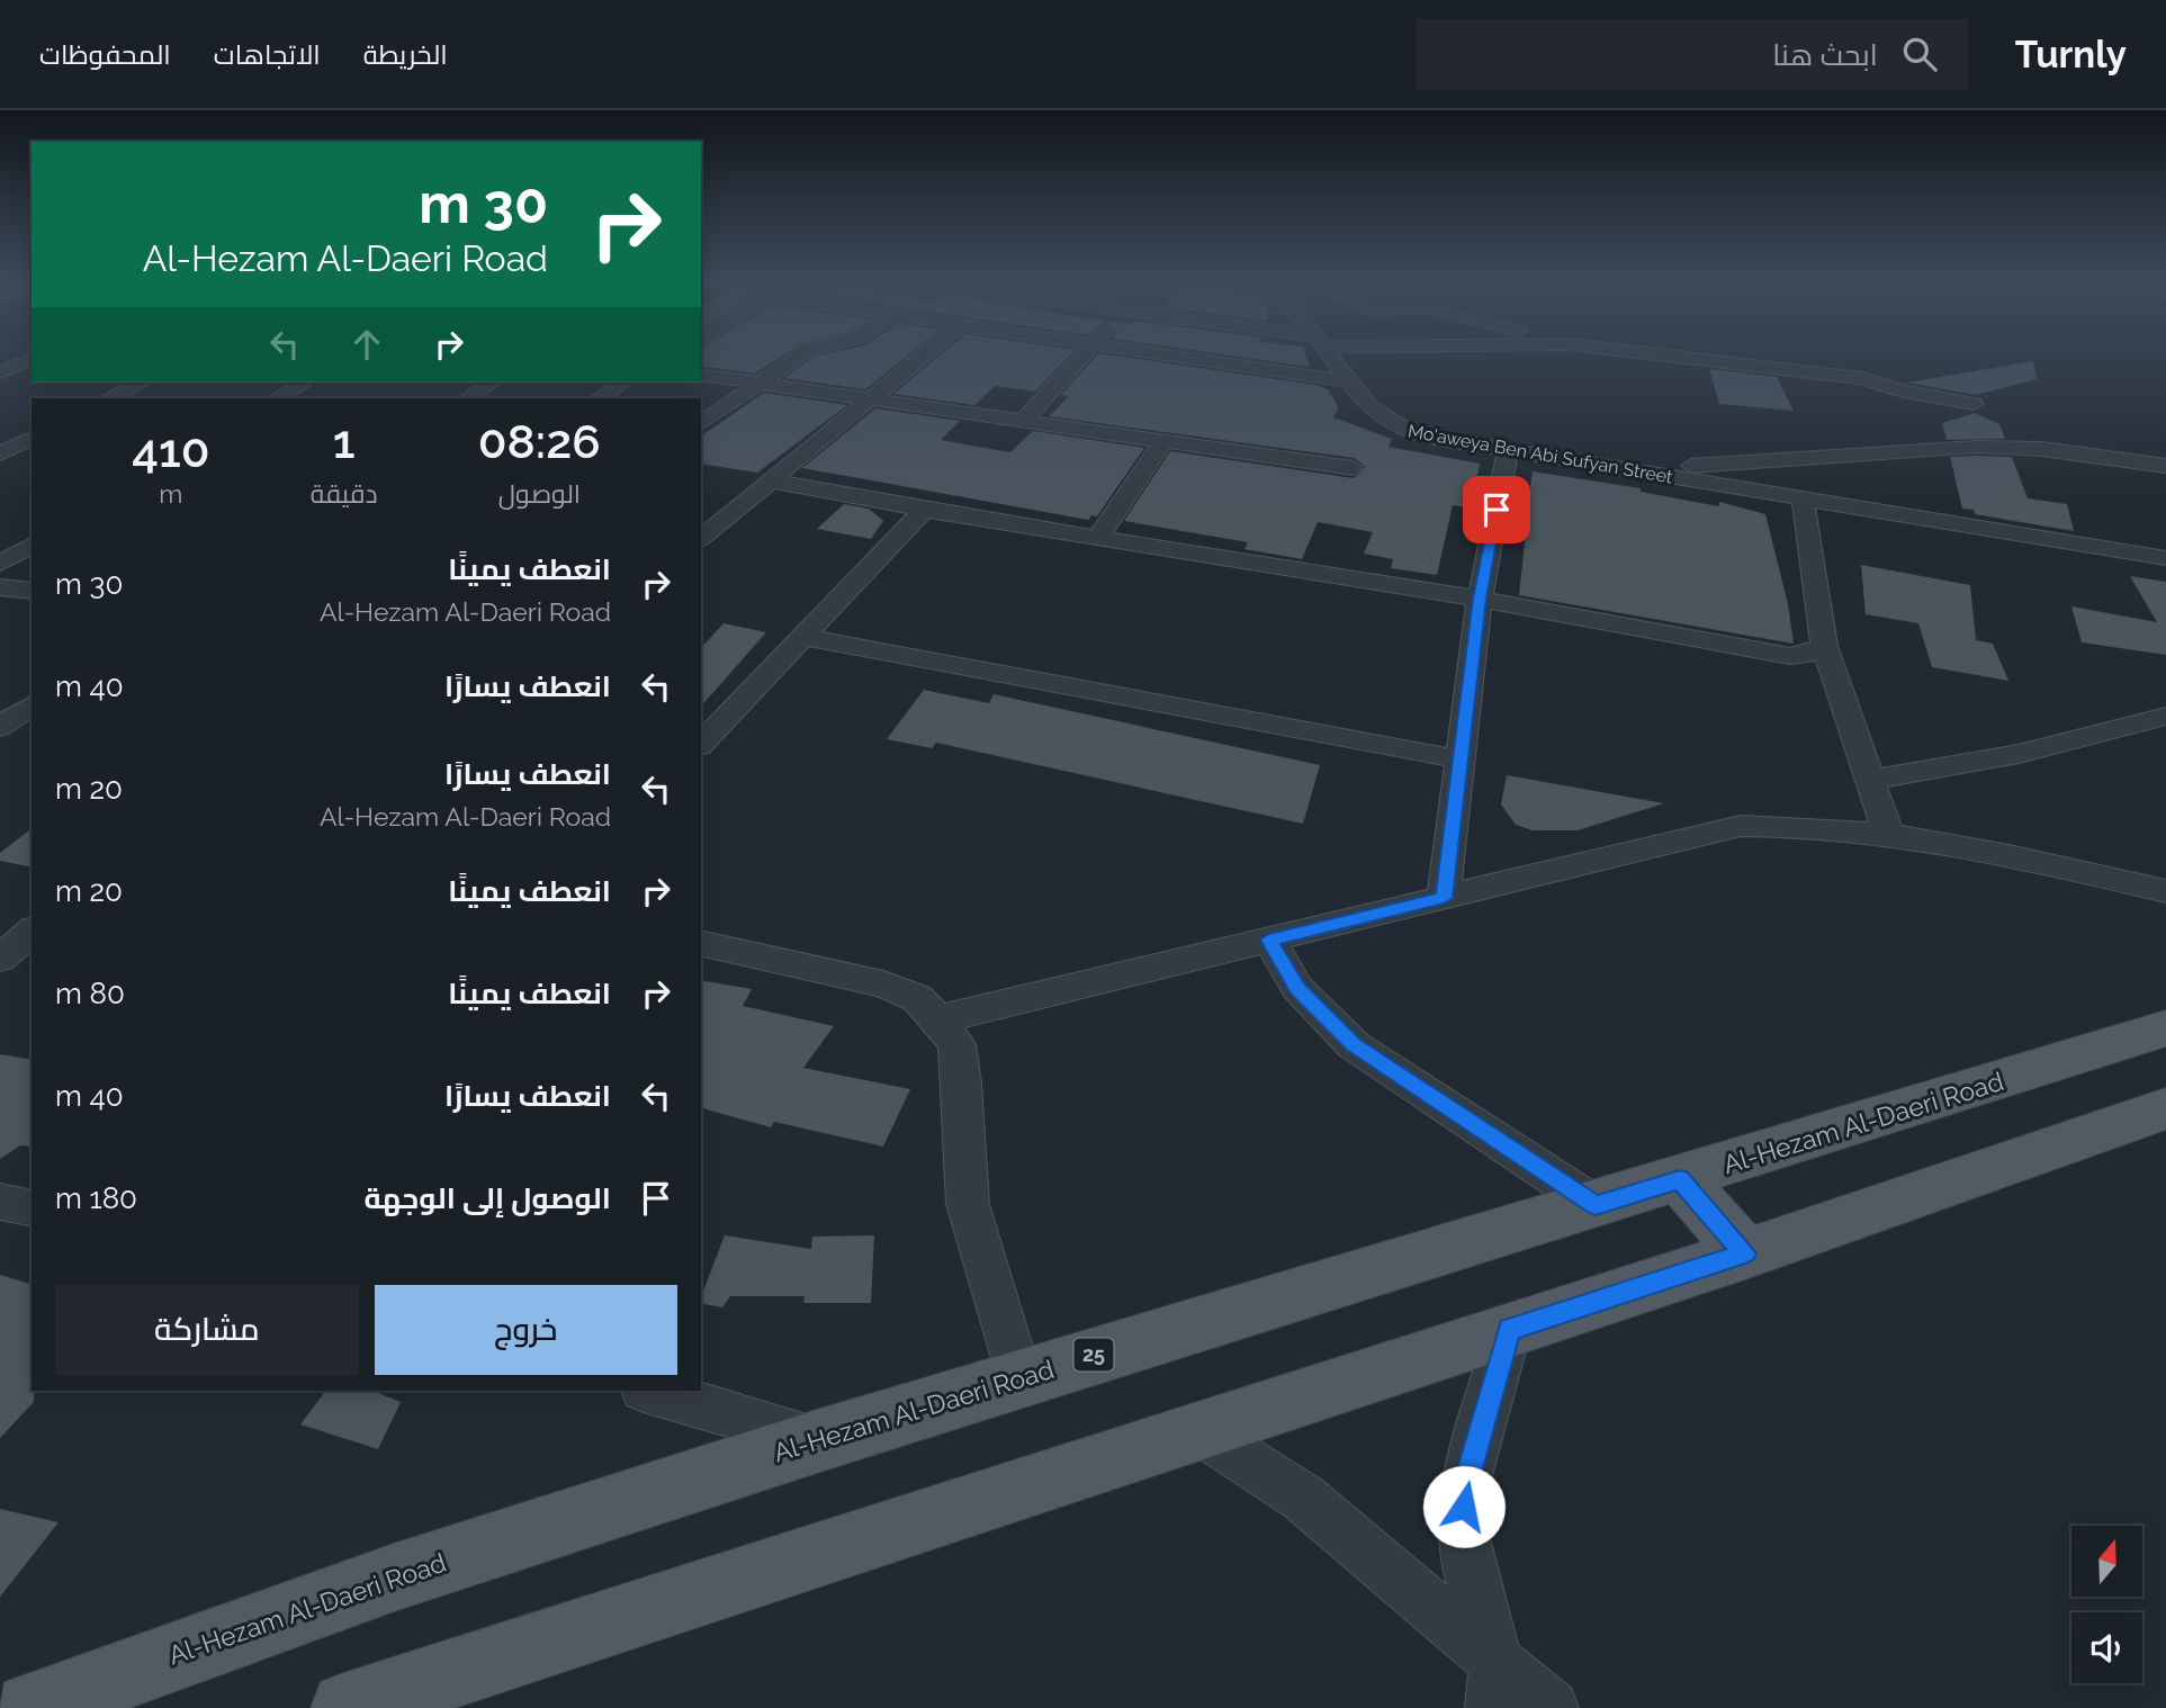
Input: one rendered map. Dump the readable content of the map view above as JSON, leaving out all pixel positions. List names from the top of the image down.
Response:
{
  "streets": {
    "main road": ["Al-Hezam Al-Daeri Road", "25"],
    "street": ["Mo'aweya Ben Abi Sufyan Street"]
  },
  "north": "top",
  "page": {
    "header": "Turnly",
    "search": "ابحث هنا",
    "nav": ["الخريطة", "الاتجاهات", "المحفوظات"],
    "turn": ["30 m", "Al-Hezam Al-Daeri Road"],
    "eta": [
      "08:26",
      "الوصول",
      "1",
      "دقيقة",
      "410",
      "m"
    ],
    "list": [
      {
        "name": "انعطف يمينًا",
        "note": "Al-Hezam Al-Daeri Road",
        "value": "30 m"
      },
      {
        "name": "انعطف يسارًا",
        "value": "40 m"
      },
      {
        "name": "انعطف يسارًا",
        "note": "Al-Hezam Al-Daeri Road",
        "value": "20 m"
      },
      {
        "name": "انعطف يمينًا",
        "value": "20 m"
      },
      {
        "name": "انعطف يمينًا",
        "value": "80 m"
      },
      {
        "name": "انعطف يسارًا",
        "value": "40 m"
      },
      {
        "name": "الوصول إلى الوجهة",
        "value": "180 m"
      }
    ],
    "buttons": ["خروج", "مشاركة"]
  }
}
